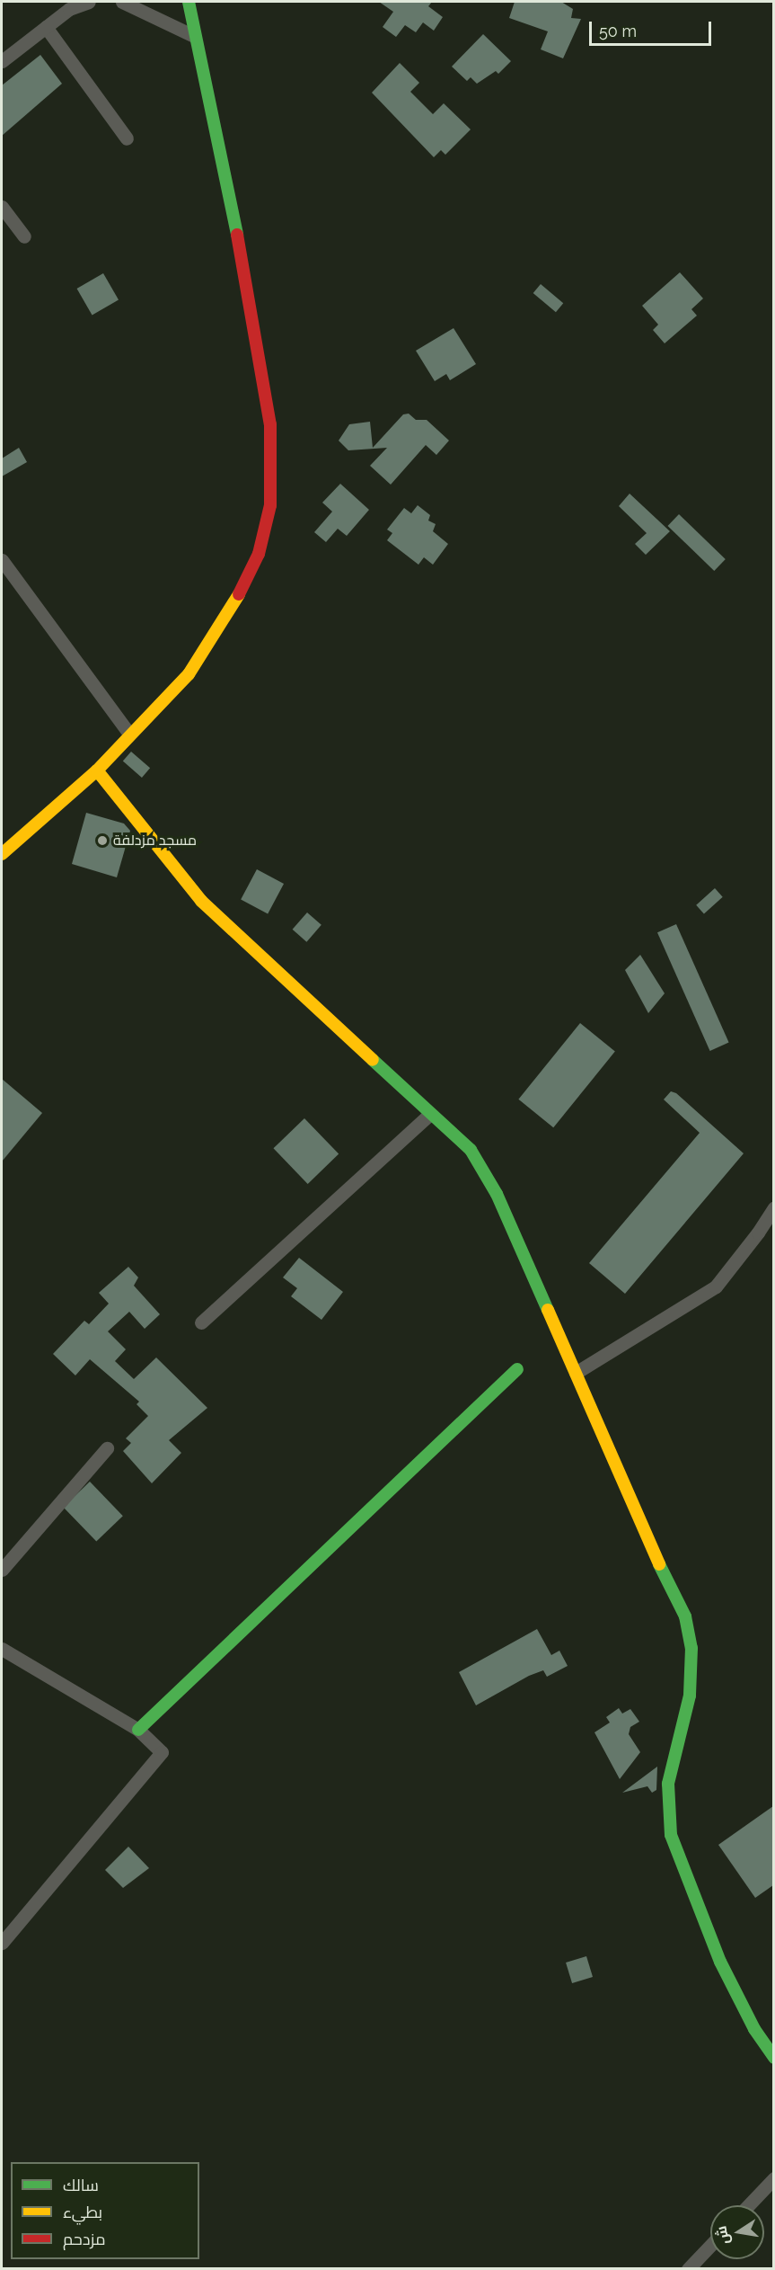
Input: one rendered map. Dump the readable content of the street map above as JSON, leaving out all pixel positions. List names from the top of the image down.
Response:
{
  "places": ["مسجد مزدلفة"],
  "legend": ["سالك", "بطيء", "مزدحم"],
  "scale_bar": "50 m",
  "north": "left"
}
